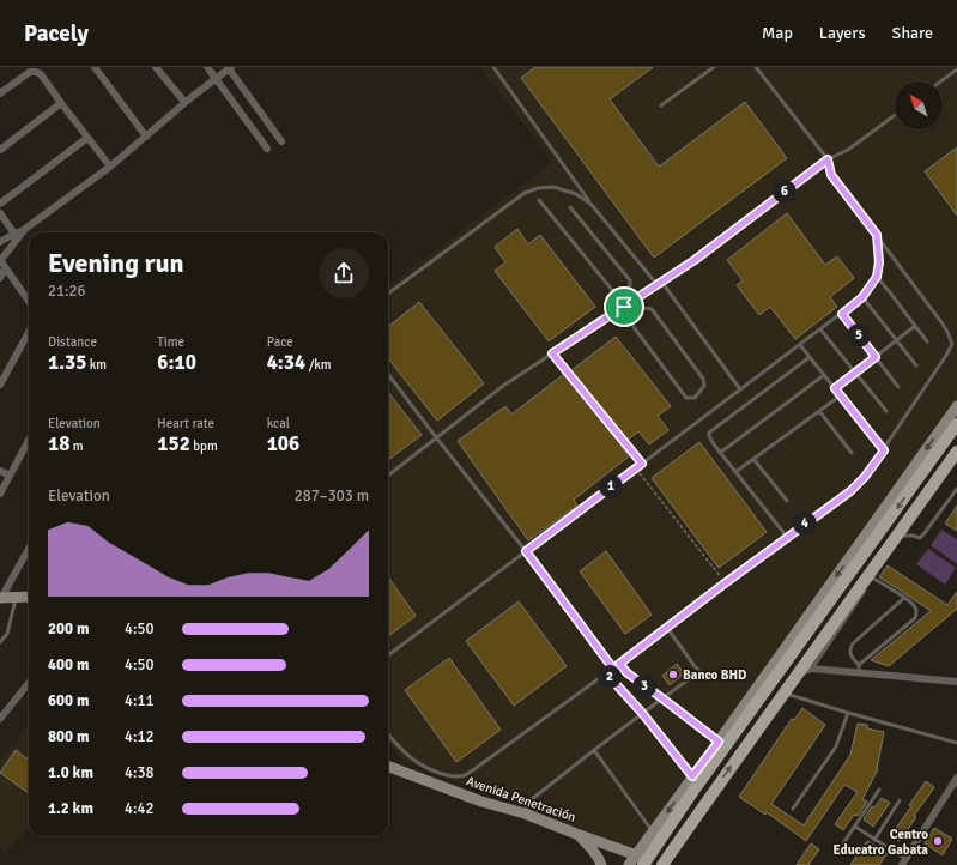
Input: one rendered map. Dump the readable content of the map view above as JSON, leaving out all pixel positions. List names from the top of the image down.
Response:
{
  "streets": {
    "street": ["Avenida Penetración"]
  },
  "places": ["Banco BHD", "Centro Educatro Gabata"],
  "north": "top left",
  "page": {
    "header": "Pacely",
    "nav": ["Map", "Layers", "Share"],
    "pins": [
      "6",
      "5",
      "1",
      "4",
      "2",
      "3"
    ],
    "heading": ["Evening run", "21:26"],
    "stats": [
      ["Distance", "1.35 km"],
      ["Time", "6:10"],
      ["Pace", "4:34 /km"],
      ["Elevation", "18 m"],
      ["Heart rate", "152 bpm"],
      ["kcal", "106"]
    ],
    "chart": ["Elevation", "287–303 m"],
    "list": [
      {
        "name": "200 m",
        "note": "4:50"
      },
      {
        "name": "400 m",
        "note": "4:50"
      },
      {
        "name": "600 m",
        "note": "4:11"
      },
      {
        "name": "800 m",
        "note": "4:12"
      },
      {
        "name": "1.0 km",
        "note": "4:38"
      },
      {
        "name": "1.2 km",
        "note": "4:42"
      }
    ]
  }
}
